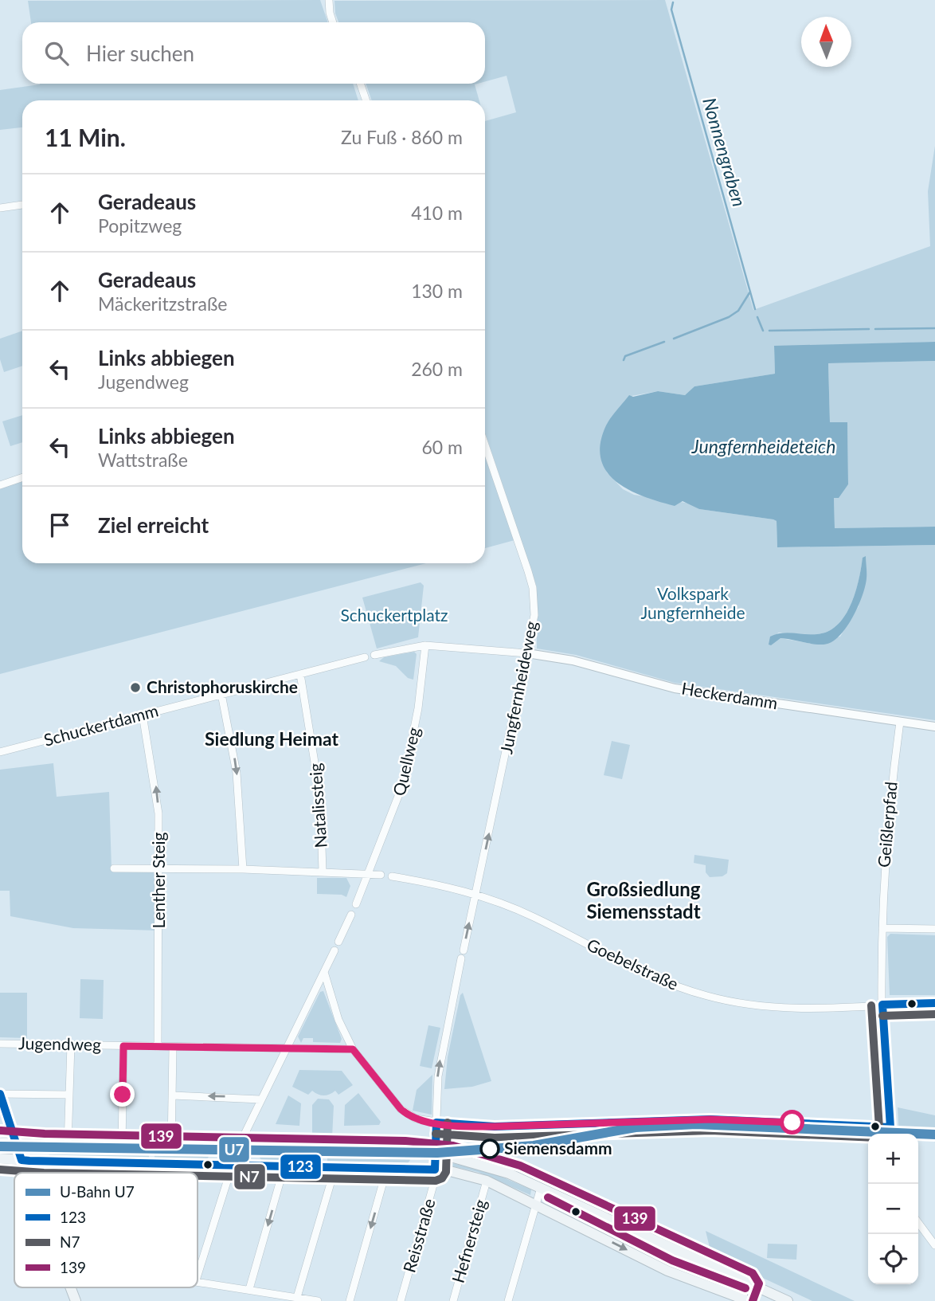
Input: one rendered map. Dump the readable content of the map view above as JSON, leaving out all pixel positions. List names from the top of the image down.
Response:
{
  "streets": {
    "street": [
      "Jungfernheideweg",
      "Heckerdamm",
      "Schuckertdamm",
      "Quellweg",
      "Natalissteig",
      "Geißlerpfad",
      "Lenther Steig",
      "Goebelstraße",
      "Jugendweg",
      "Reisstraße",
      "Hefnersteig"
    ]
  },
  "crossings": [
    ["Jungfernheideweg", "Heckerdamm"],
    ["Jungfernheideweg", "Goebelstraße"],
    ["Jungfernheideweg", "Reisstraße"],
    ["Heckerdamm", "Geißlerpfad"],
    ["Schuckertdamm", "Natalissteig"],
    ["Schuckertdamm", "Lenther Steig"],
    ["Geißlerpfad", "Goebelstraße"],
    ["Lenther Steig", "Jugendweg"]
  ],
  "one_way": ["Jungfernheideweg", "Lenther Steig"],
  "districts": ["Siedlung Heimat", "Großsiedlung Siemensstadt"],
  "water": ["Nonnengraben", "Jungfernheideteich"],
  "parks": ["Volkspark Jungfernheide", "Schuckertplatz"],
  "places": ["Christophoruskirche", "Siemensdamm"],
  "lines": [
    "transit line 123",
    "transit line N7",
    "metro line U7",
    "transit line 139"
  ],
  "legend": [
    "U-Bahn U7",
    "123",
    "N7",
    "139"
  ],
  "north": "top",
  "page": {
    "search": "Hier suchen",
    "heading": ["11 Min.", "Zu Fuß · 860 m"],
    "list": [
      ["Geradeaus", "Popitzweg", "410 m"],
      ["Geradeaus", "Mäckeritzstraße", "130 m"],
      ["Links abbiegen", "Jugendweg", "260 m"],
      ["Links abbiegen", "Wattstraße", "60 m"],
      "Ziel erreicht"
    ],
    "map_buttons": ["+", "−"]
  }
}
